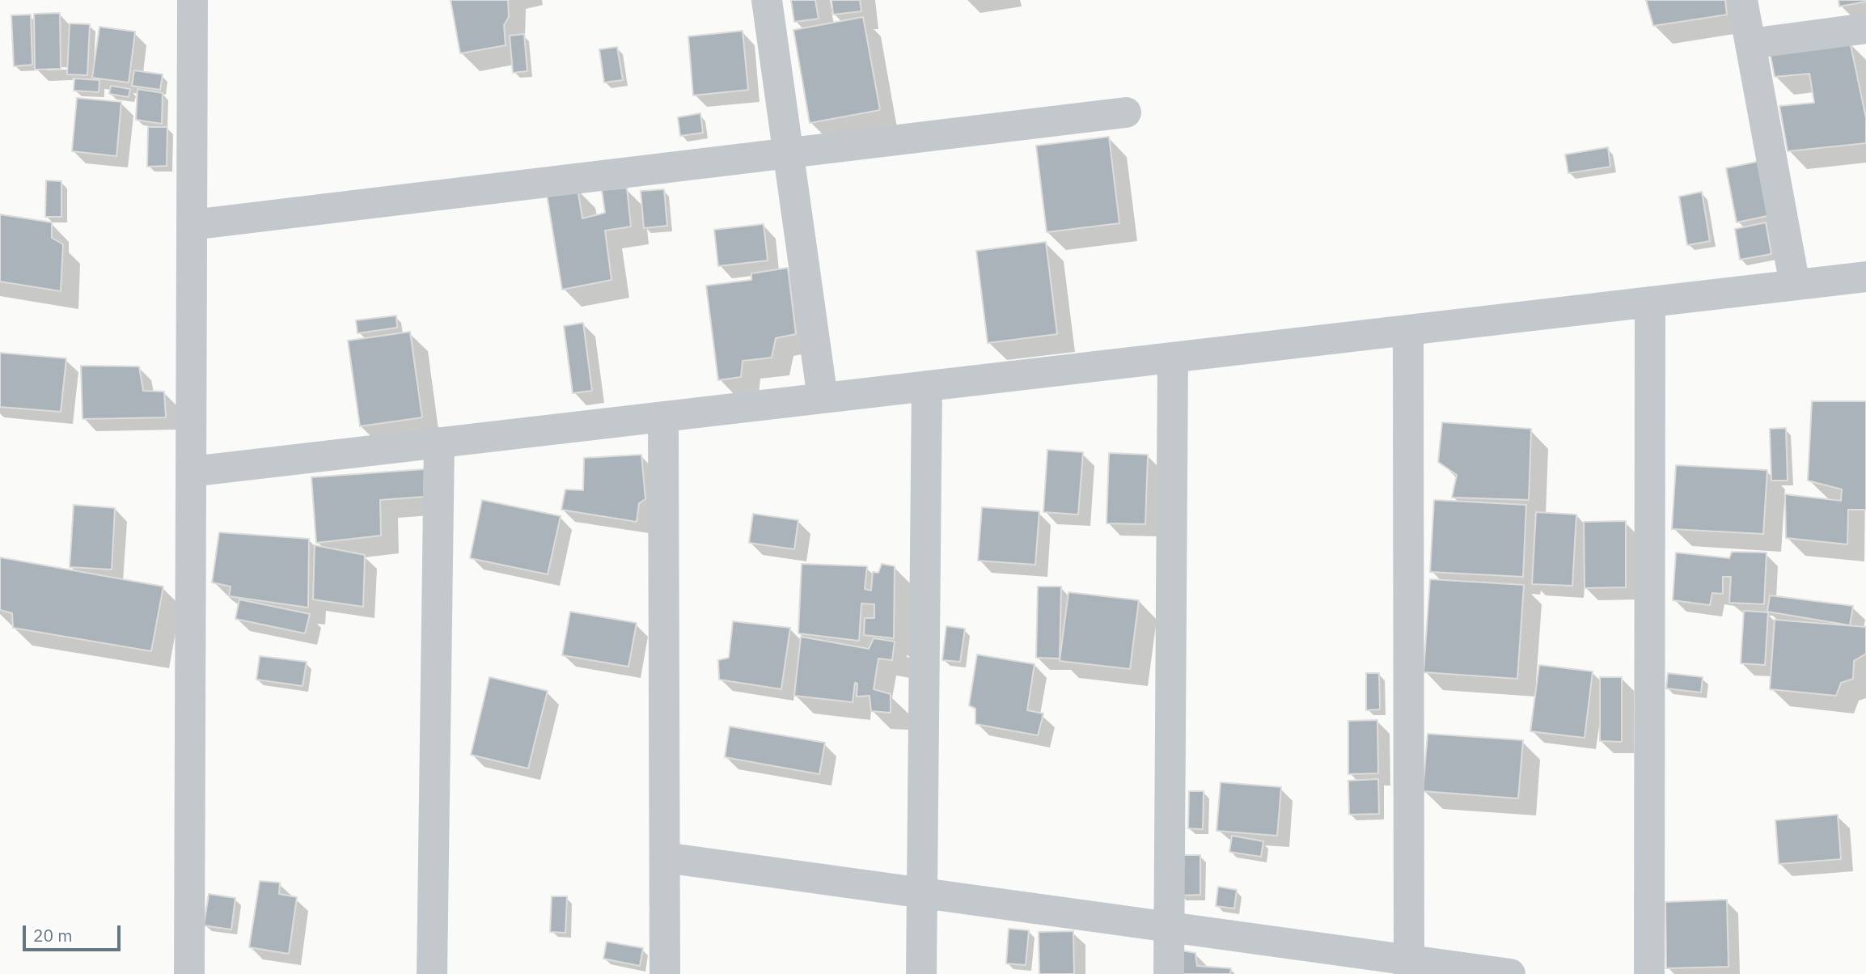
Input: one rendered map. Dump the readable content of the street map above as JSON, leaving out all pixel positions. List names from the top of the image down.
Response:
{
  "scale_bar": "20 m"
}
